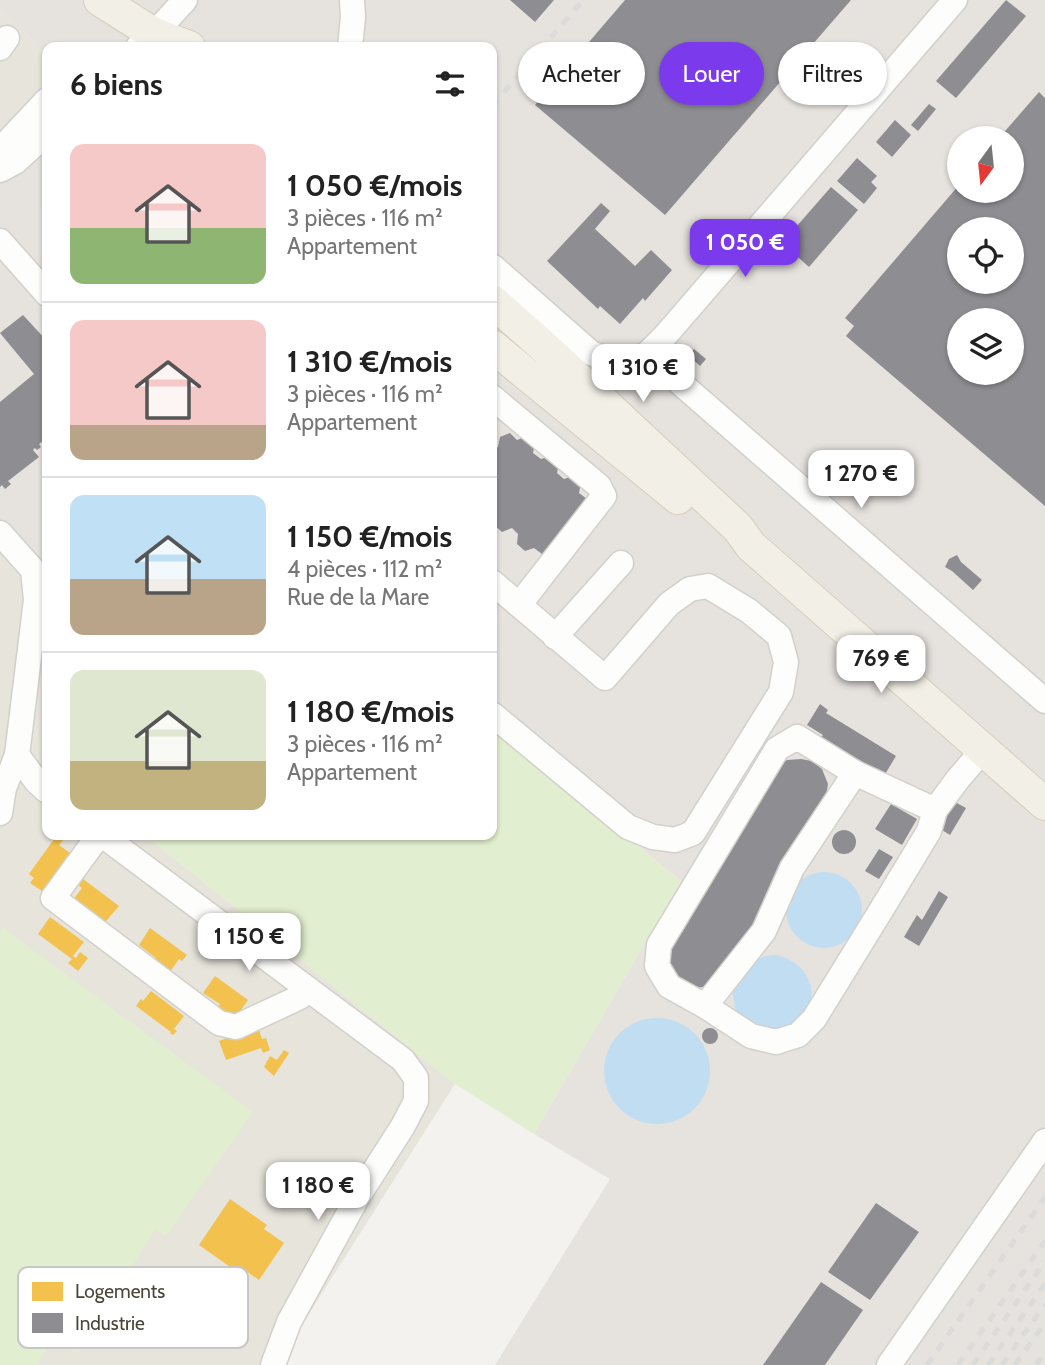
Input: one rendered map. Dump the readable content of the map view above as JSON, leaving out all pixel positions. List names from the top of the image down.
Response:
{
  "legend": ["Logements", "Industrie"],
  "north": "bottom",
  "page": {
    "chip": ["Acheter", "Louer", "Filtres"],
    "heading": "6 biens",
    "list": [
      {
        "name": "1 050 €/mois",
        "note": "3 pièces · 116 m² · Appartement"
      },
      {
        "name": "1 310 €/mois",
        "note": "3 pièces · 116 m² · Appartement"
      },
      {
        "name": "1 150 €/mois",
        "note": "4 pièces · 112 m² · Rue de la Mare"
      },
      {
        "name": "1 180 €/mois",
        "note": "3 pièces · 116 m² · Appartement"
      }
    ],
    "price": [
      "1 050 €",
      "1 310 €",
      "1 270 €",
      "769 €",
      "1 150 €",
      "1 180 €"
    ]
  }
}
